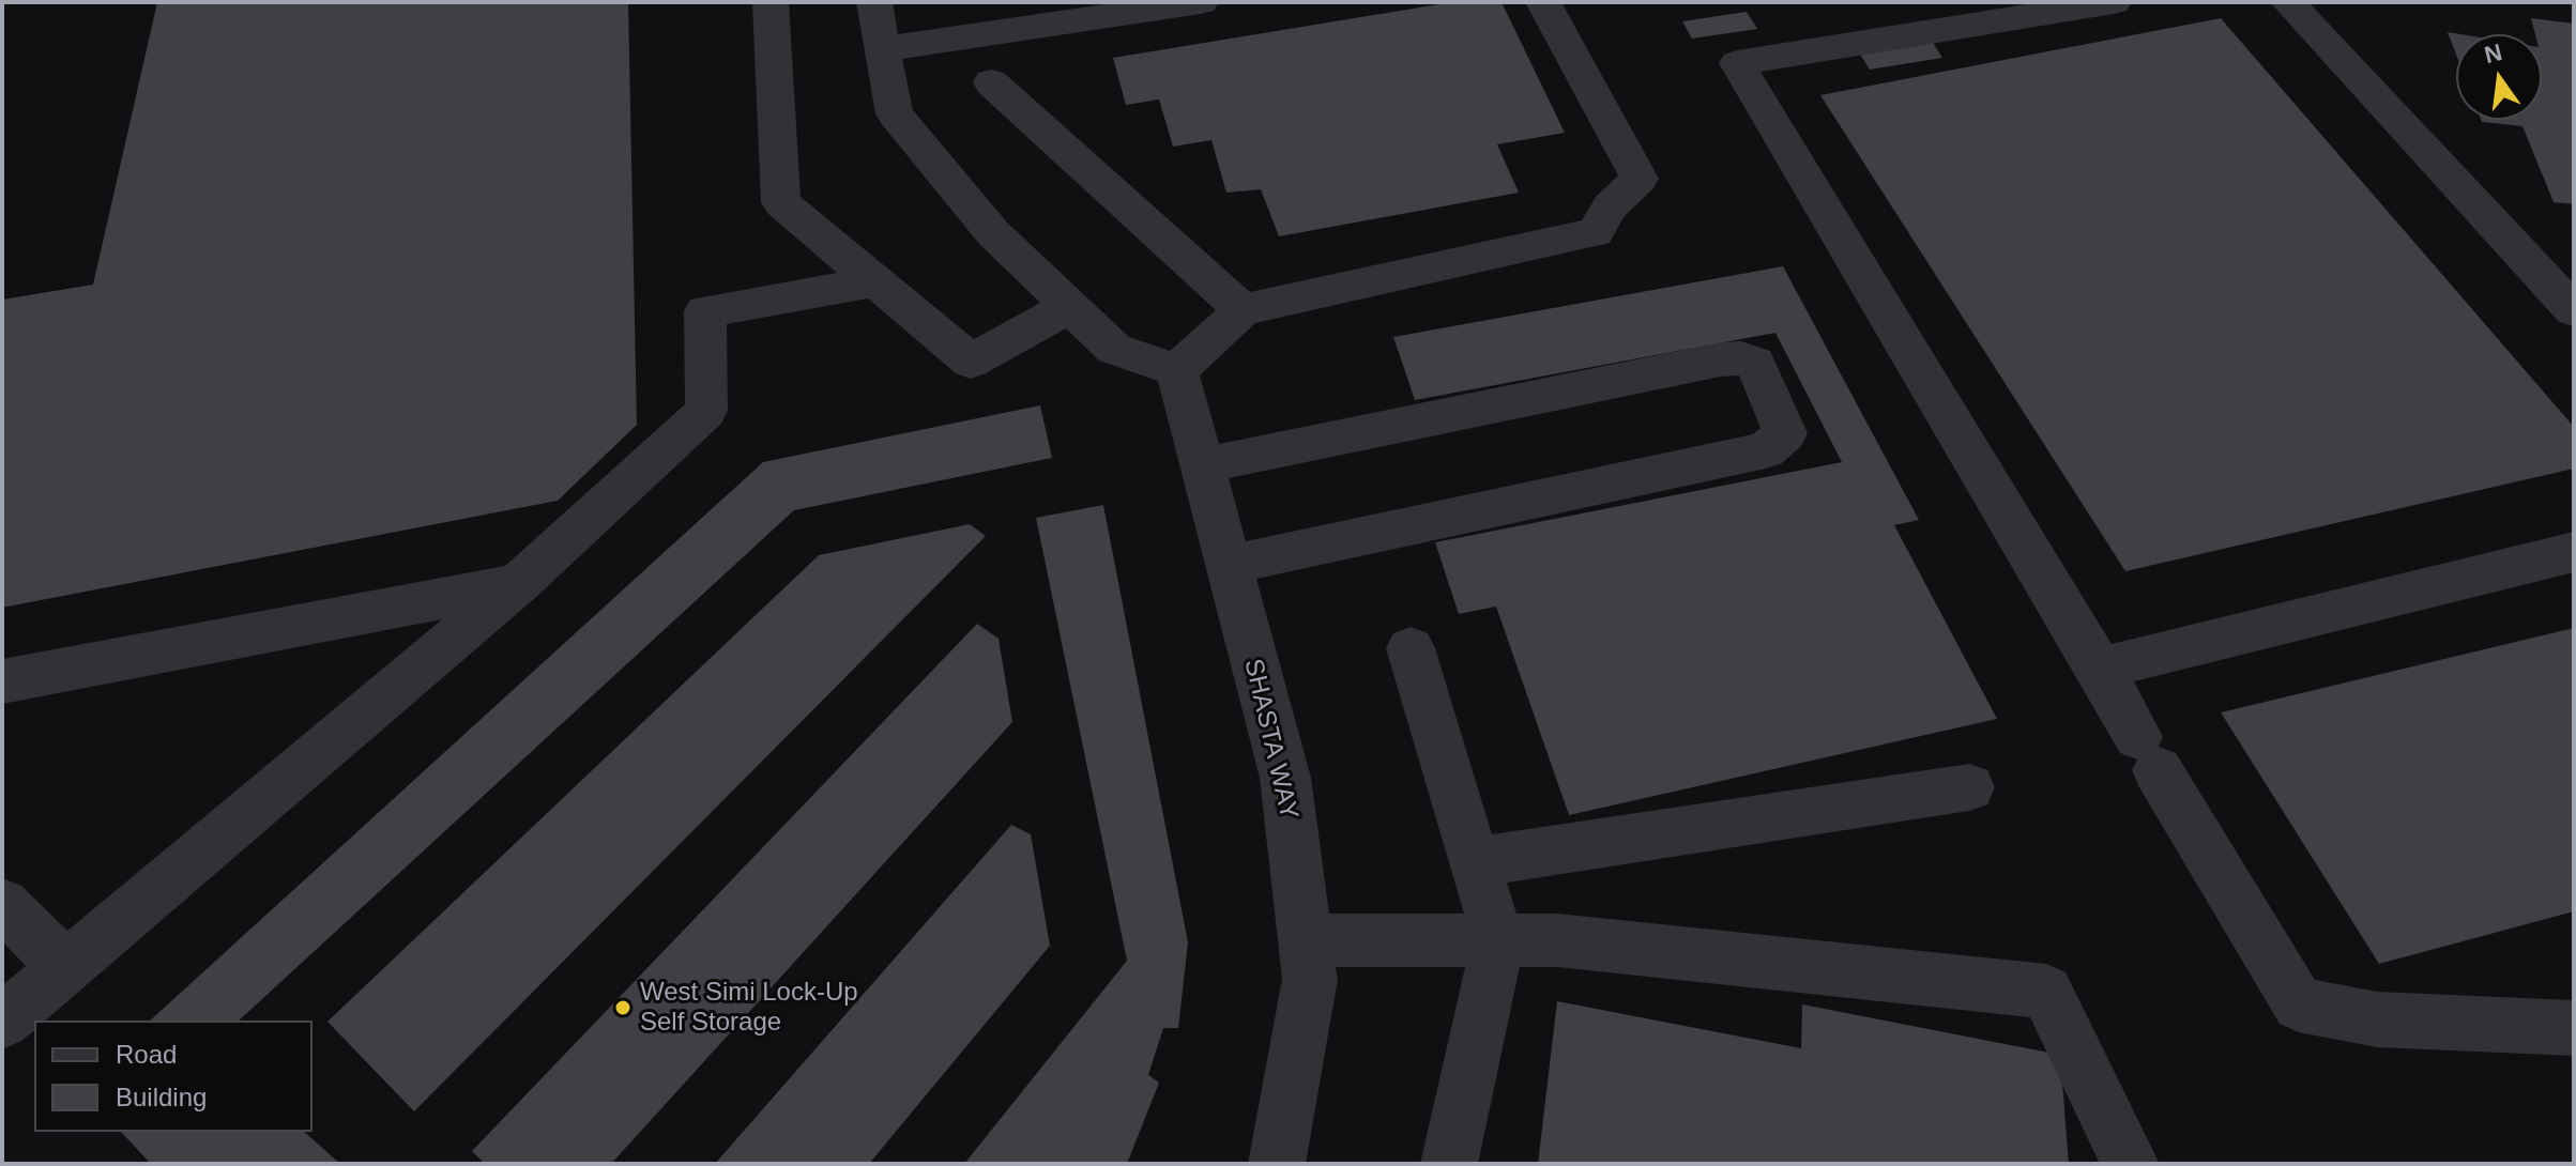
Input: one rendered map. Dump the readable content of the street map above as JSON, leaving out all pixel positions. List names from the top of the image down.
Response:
{
  "streets": {
    "street": ["SHASTA WAY"]
  },
  "places": ["West Simi Lock-Up Self Storage"],
  "legend": ["Road", "Building"],
  "north": "top"
}
